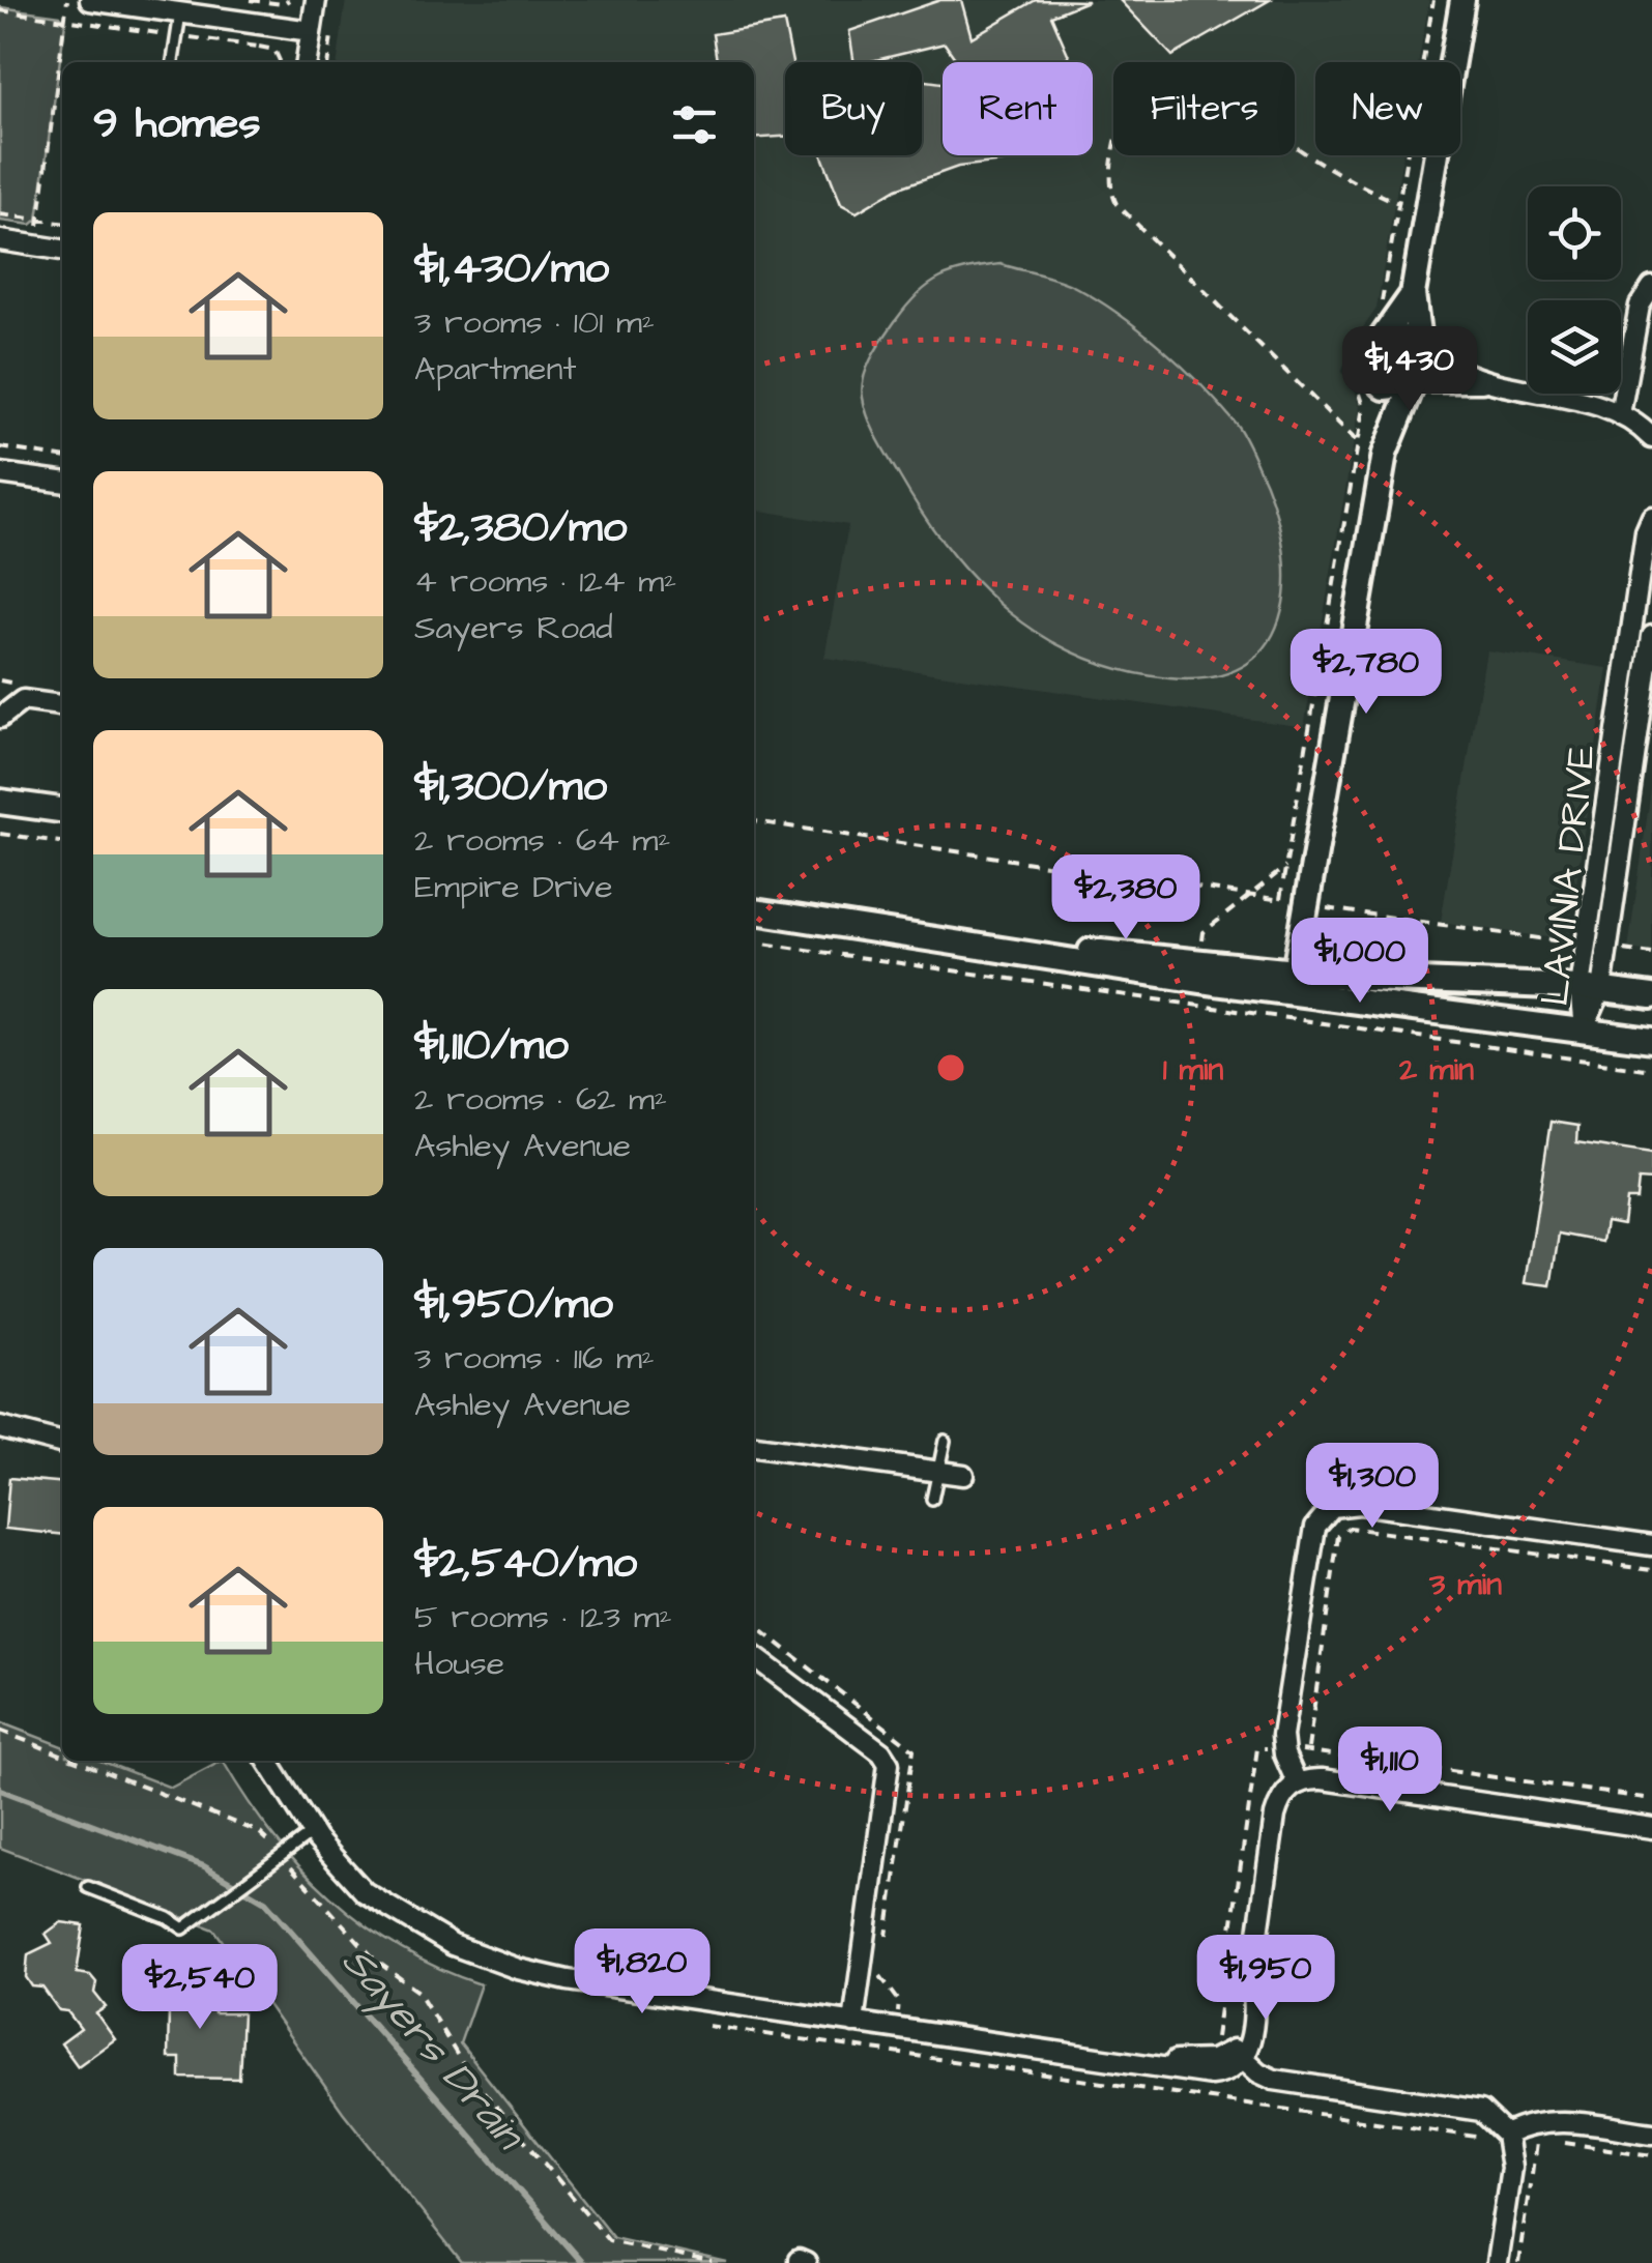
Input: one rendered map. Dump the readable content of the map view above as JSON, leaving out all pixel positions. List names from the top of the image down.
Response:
{
  "streets": {
    "street": ["LAVINIA DRIVE"]
  },
  "water": ["Sayers Drain"],
  "page": {
    "chip": [
      "Buy",
      "Rent",
      "Filters",
      "New"
    ],
    "heading": "9 homes",
    "list": [
      {
        "name": "$1,430/mo",
        "note": "3 rooms · 101 m² · Apartment"
      },
      {
        "name": "$2,380/mo",
        "note": "4 rooms · 124 m² · Sayers Road"
      },
      {
        "name": "$1,300/mo",
        "note": "2 rooms · 64 m² · Empire Drive"
      },
      {
        "name": "$1,110/mo",
        "note": "2 rooms · 62 m² · Ashley Avenue"
      },
      {
        "name": "$1,950/mo",
        "note": "3 rooms · 116 m² · Ashley Avenue"
      },
      {
        "name": "$2,540/mo",
        "note": "5 rooms · 123 m² · House"
      }
    ],
    "price": [
      "$1,430",
      "$2,780",
      "$2,380",
      "$1,000",
      "$1,300",
      "$1,110",
      "$1,820",
      "$1,950",
      "$2,540"
    ]
  },
  "rings": ["1 min", "2 min", "3 min"]
}
